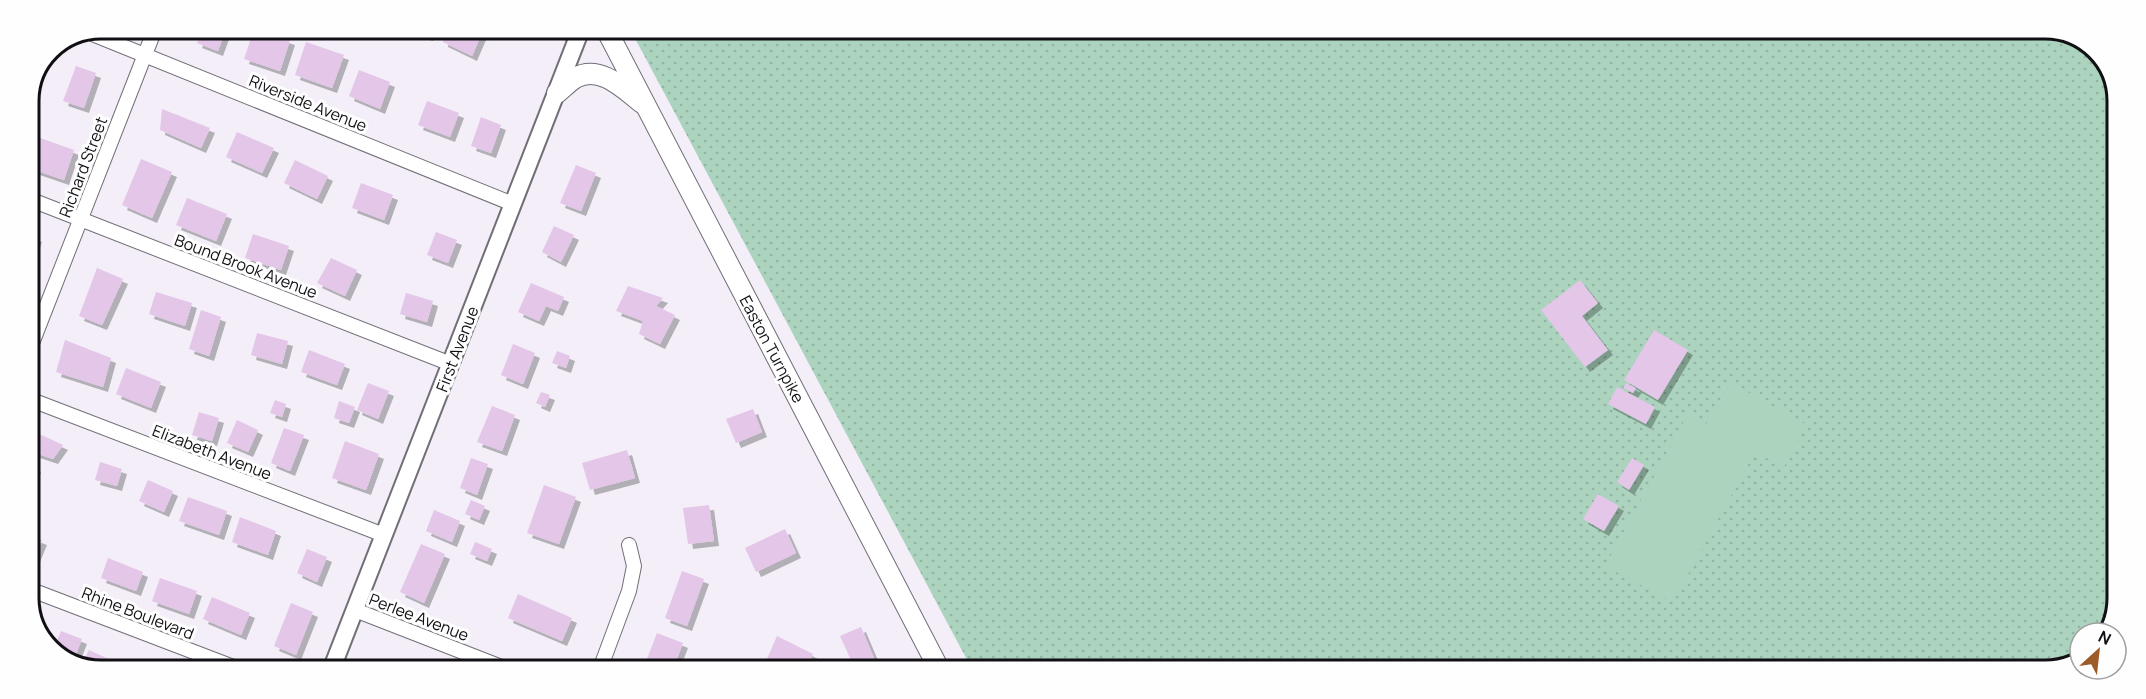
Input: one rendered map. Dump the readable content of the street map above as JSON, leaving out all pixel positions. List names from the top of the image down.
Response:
{
  "streets": {
    "main road": ["Easton Turnpike"],
    "street": [
      "Riverside Avenue",
      "Richard Street",
      "Bound Brook Avenue",
      "First Avenue",
      "Elizabeth Avenue",
      "Rhine Boulevard",
      "Perlee Avenue"
    ]
  },
  "crossings": [
    ["Riverside Avenue", "Richard Street"],
    ["Riverside Avenue", "First Avenue"],
    ["Richard Street", "Bound Brook Avenue"],
    ["Bound Brook Avenue", "First Avenue"],
    ["First Avenue", "Elizabeth Avenue"],
    ["First Avenue", "Perlee Avenue"]
  ],
  "north": "top right"
}
